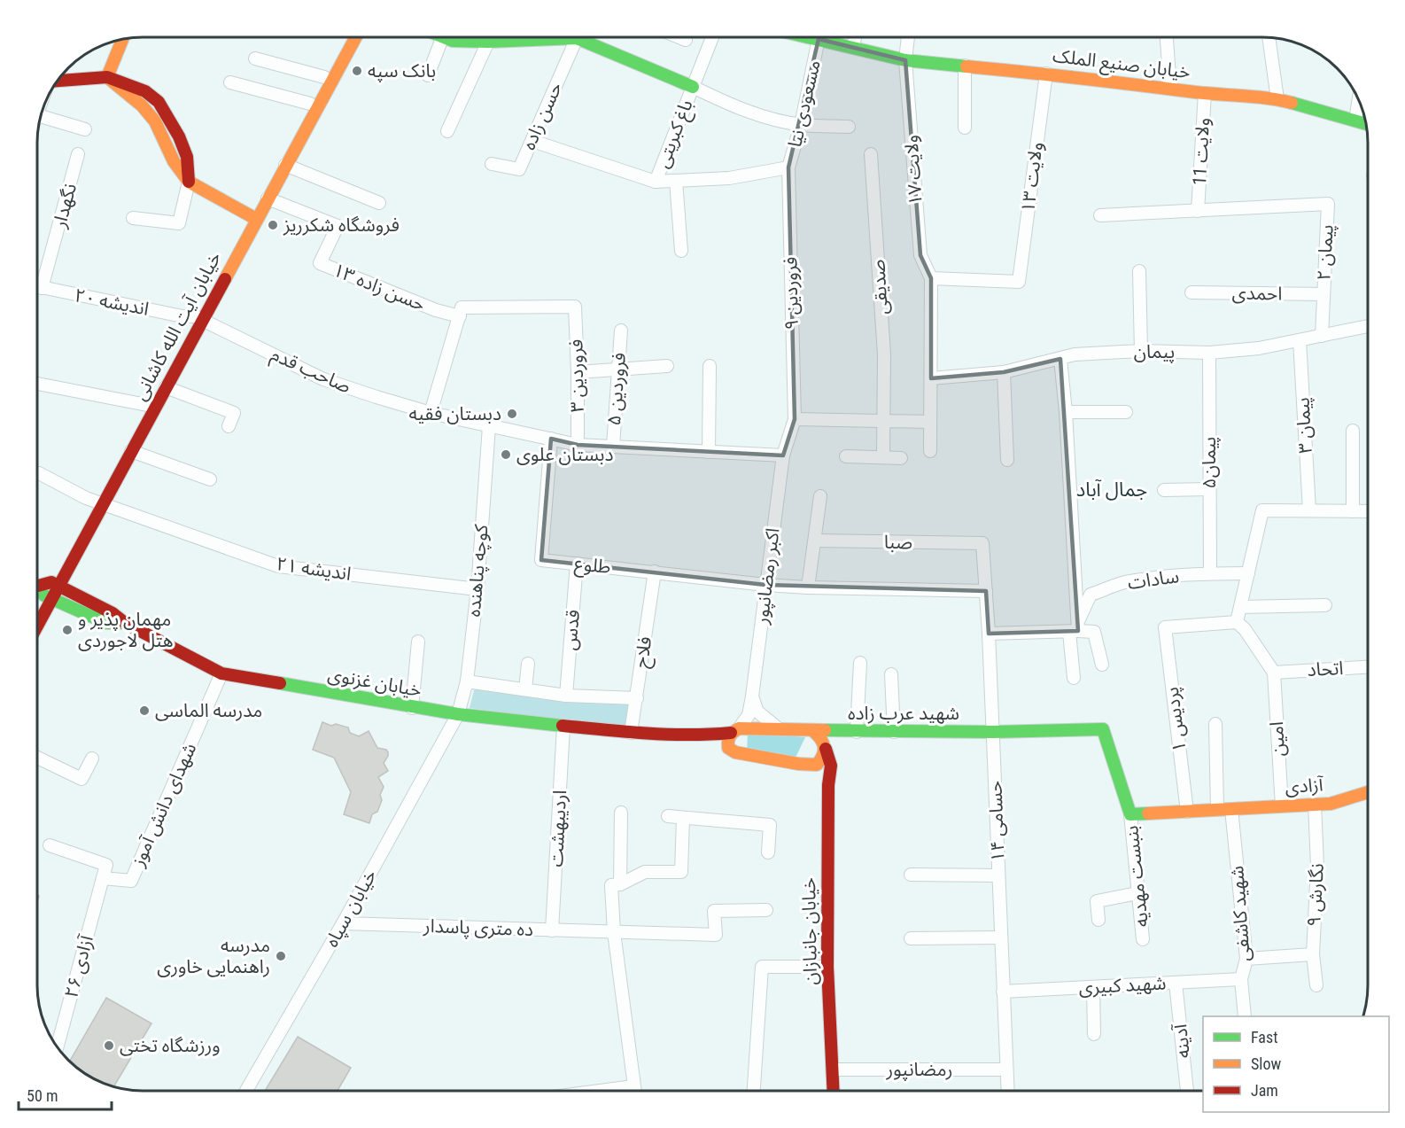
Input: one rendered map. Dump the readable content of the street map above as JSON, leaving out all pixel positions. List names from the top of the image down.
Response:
{
  "streets": {
    "street": [
      "خیابان صنیع الملک",
      "مسعودی نیا",
      "حسن زاده",
      "باغ کبریتی",
      "ولایت 11",
      "ولایت ۱۷",
      "ولایت ۱۳",
      "نگهدار",
      "پیمان ۲",
      "حسن زاده ۱۳",
      "صدیقی",
      "فروردین ۹",
      "احمدی",
      "اندیشه ۲۰",
      "خیابان آیت الله کاشانی",
      "پیمان",
      "صاحب قدم",
      "فروردین ۳",
      "فروردین ۵",
      "پیمان ۳",
      "پیمان۵",
      "صبا",
      "طلوع",
      "اندیشه ۲۱",
      "کوچه پناهنده",
      "اکبر رمضانپور",
      "سادات",
      "قدس",
      "فلاح",
      "اتحاد",
      "خیابان غزنوی",
      "شهید عرب زاده",
      "پردیس ۱",
      "امین",
      "آزادی",
      "شهدای دانش آموز",
      "حسامی ۱۴",
      "اردیبهشت",
      "بنبست مهدیه",
      "نگارش ۹",
      "خیابان سپاه",
      "شهید کاشفی",
      "ده متری پاسدار",
      "خیابان جانبازان",
      "آزادی ۲۶",
      "شهید کبیری",
      "آدینه",
      "رمضانپور"
    ]
  },
  "crossings": [
    ["خیابان صنیع الملک", "مسعودی نیا"],
    ["خیابان صنیع الملک", "ولایت 11"],
    ["خیابان صنیع الملک", "ولایت ۱۷"],
    ["خیابان صنیع الملک", "ولایت ۱۳"],
    ["مسعودی نیا", "فروردین ۹"],
    ["ولایت 11", "پیمان ۲"],
    ["ولایت ۱۷", "ولایت ۱۳"],
    ["نگهدار", "اندیشه ۲۰"],
    ["پیمان ۲", "احمدی"],
    ["پیمان ۲", "پیمان"],
    ["حسن زاده ۱۳", "خیابان آیت الله کاشانی"],
    ["حسن زاده ۱۳", "فروردین ۳"],
    ["اندیشه ۲۰", "خیابان آیت الله کاشانی"],
    ["اندیشه ۲۰", "صاحب قدم"],
    ["خیابان آیت الله کاشانی", "صاحب قدم"],
    ["خیابان آیت الله کاشانی", "اندیشه ۲۱"],
    ["پیمان", "پیمان ۳"],
    ["پیمان", "پیمان۵"],
    ["صاحب قدم", "فروردین ۳"],
    ["صاحب قدم", "فروردین ۵"],
    ["صاحب قدم", "طلوع"],
    ["صاحب قدم", "کوچه پناهنده"],
    ["صاحب قدم", "اکبر رمضانپور"],
    ["پیمان۵", "سادات"],
    ["صبا", "حسامی ۱۴"],
    ["طلوع", "اکبر رمضانپور"],
    ["طلوع", "قدس"],
    ["طلوع", "فلاح"],
    ["اندیشه ۲۱", "کوچه پناهنده"],
    ["کوچه پناهنده", "خیابان غزنوی"],
    ["کوچه پناهنده", "خیابان سپاه"],
    ["اکبر رمضانپور", "شهید عرب زاده"],
    ["فلاح", "خیابان غزنوی"],
    ["فلاح", "شهید عرب زاده"],
    ["اتحاد", "امین"],
    ["خیابان غزنوی", "شهید عرب زاده"],
    ["خیابان غزنوی", "شهدای دانش آموز"],
    ["خیابان غزنوی", "اردیبهشت"],
    ["خیابان غزنوی", "خیابان سپاه"],
    ["شهید عرب زاده", "آزادی"],
    ["شهید عرب زاده", "حسامی ۱۴"],
    ["شهید عرب زاده", "بنبست مهدیه"],
    ["پردیس ۱", "آزادی"],
    ["امین", "آزادی"],
    ["آزادی", "بنبست مهدیه"],
    ["آزادی", "نگارش ۹"],
    ["آزادی", "شهید کاشفی"],
    ["شهدای دانش آموز", "آزادی ۲۶"],
    ["حسامی ۱۴", "شهید کبیری"],
    ["حسامی ۱۴", "رمضانپور"],
    ["اردیبهشت", "ده متری پاسدار"],
    ["خیابان سپاه", "ده متری پاسدار"],
    ["شهید کاشفی", "شهید کبیری"],
    ["خیابان جانبازان", "رمضانپور"],
    ["شهید کبیری", "آدینه"]
  ],
  "districts": ["جمال آباد"],
  "places": [
    "بانک سپه",
    "فروشگاه شکرریز",
    "دبستان فقیه",
    "دبستان علوی",
    "مهمان پذیر و هتل لاجوردی",
    "مدرسه الماسی",
    "مدرسه راهنمایی خاوری",
    "ورزشگاه تختی"
  ],
  "legend": ["Fast", "Slow", "Jam"],
  "scale_bar": "50 m"
}
